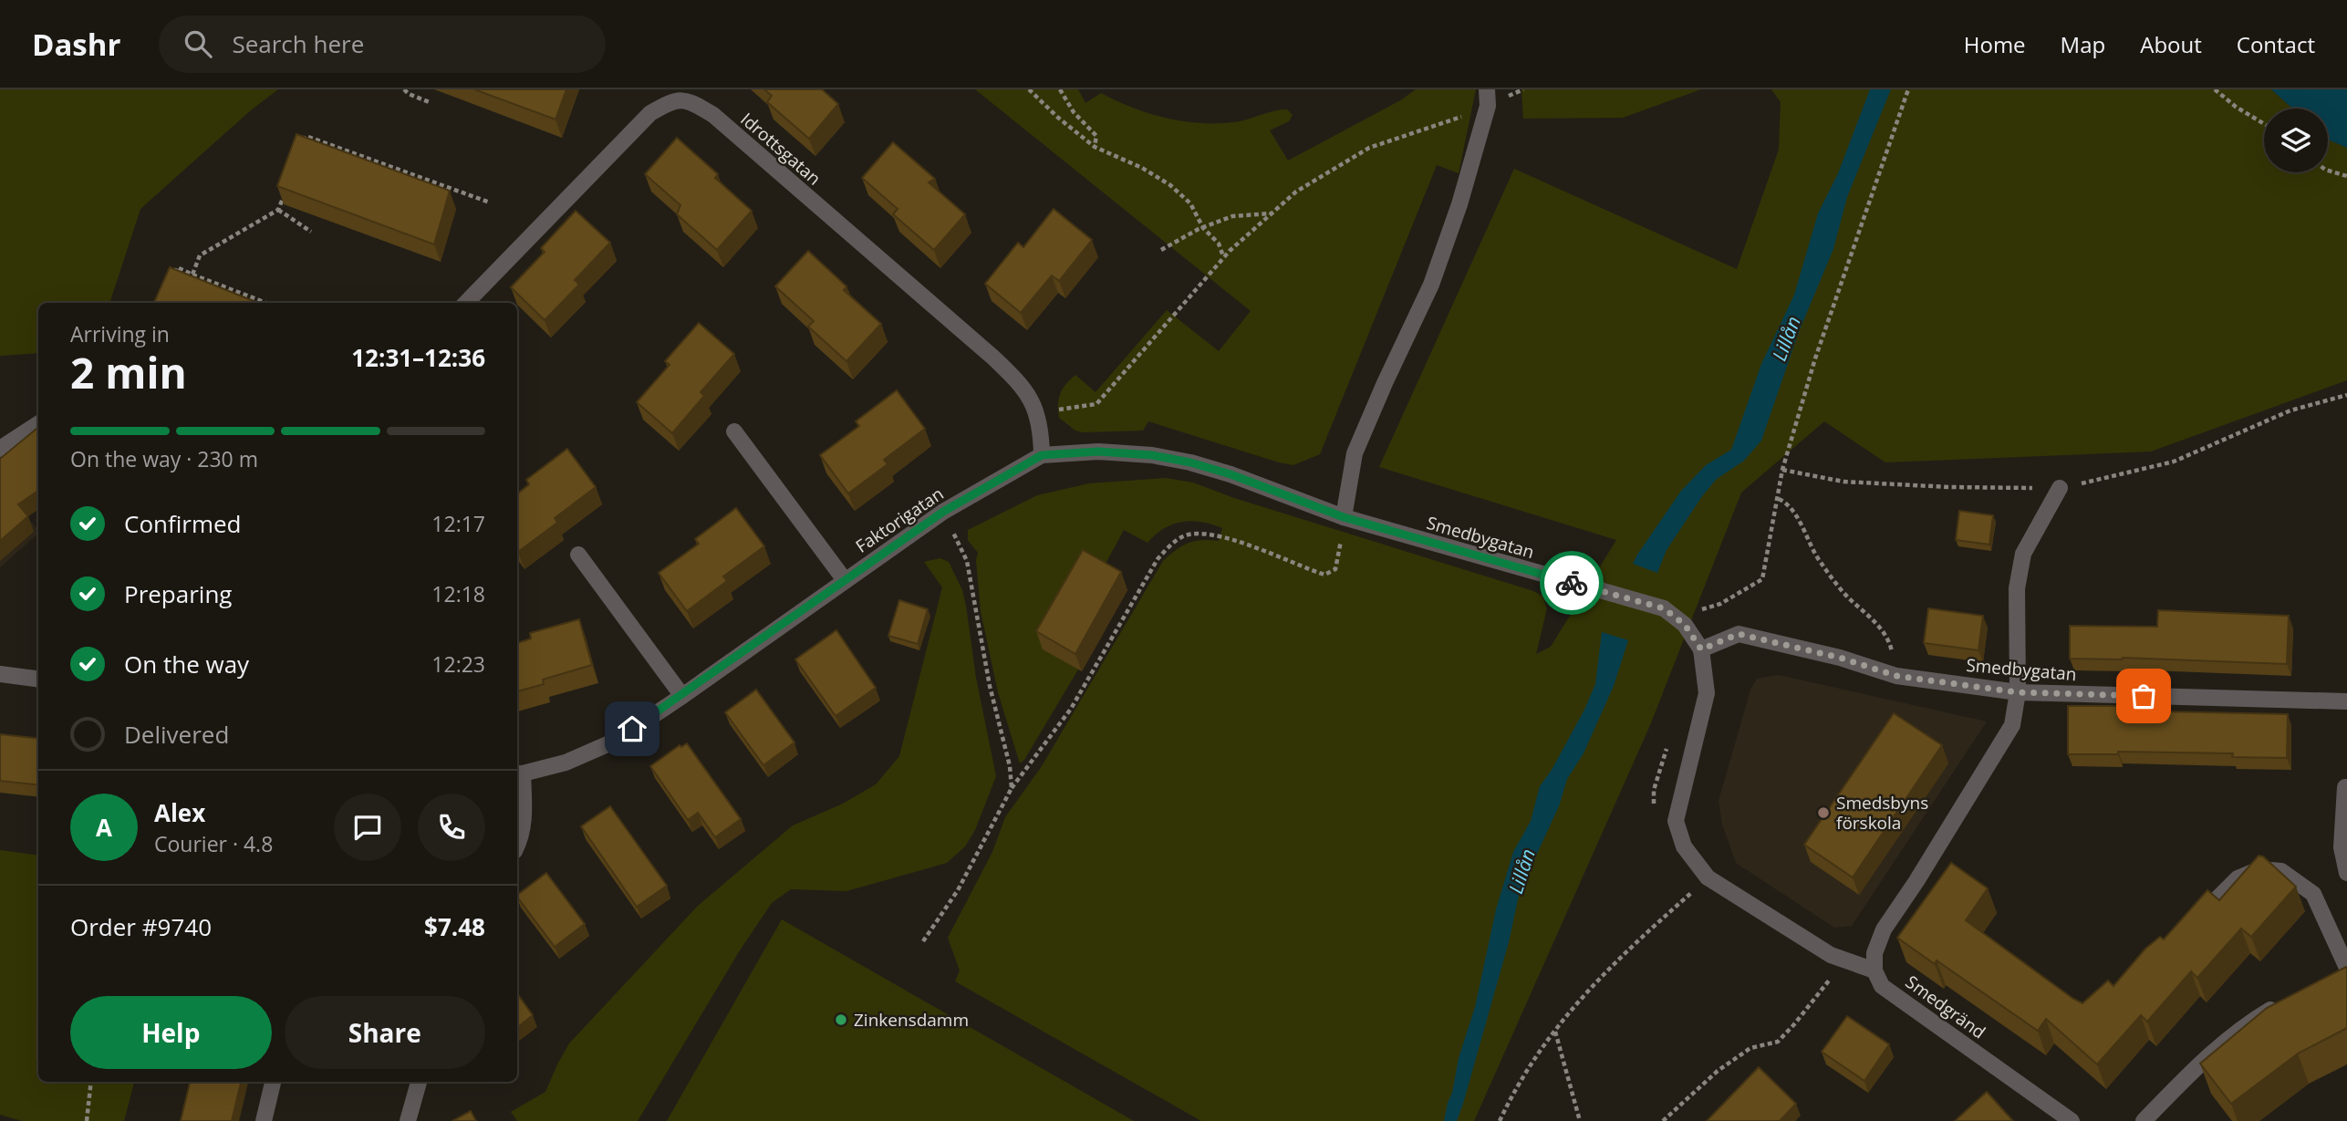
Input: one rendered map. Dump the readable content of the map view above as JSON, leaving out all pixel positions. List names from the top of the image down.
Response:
{
  "streets": {
    "street": [
      "Idrottsgatan",
      "Faktorigatan",
      "Smedbygatan",
      "Smedgränd"
    ]
  },
  "crossings": [
    ["Idrottsgatan", "Faktorigatan"],
    ["Faktorigatan", "Smedbygatan"],
    ["Smedbygatan", "Smedgränd"]
  ],
  "water": ["Lillån"],
  "places": ["Smedsbyns förskola", "Zinkensdamm"],
  "page": {
    "header": "Dashr",
    "search": "Search here",
    "nav": [
      "Home",
      "Map",
      "About",
      "Contact"
    ],
    "heading": ["2 min", "Arriving in", "12:31–12:36"],
    "panel": [
      "Alex",
      "Courier · 4.8",
      "Order #9740",
      "$7.48"
    ],
    "bar": "On the way · 230 m",
    "list": [
      ["Confirmed", "12:17"],
      ["Preparing", "12:18"],
      ["On the way", "12:23"],
      "Delivered"
    ],
    "round": "A",
    "buttons": ["Help", "Share"]
  }
}
